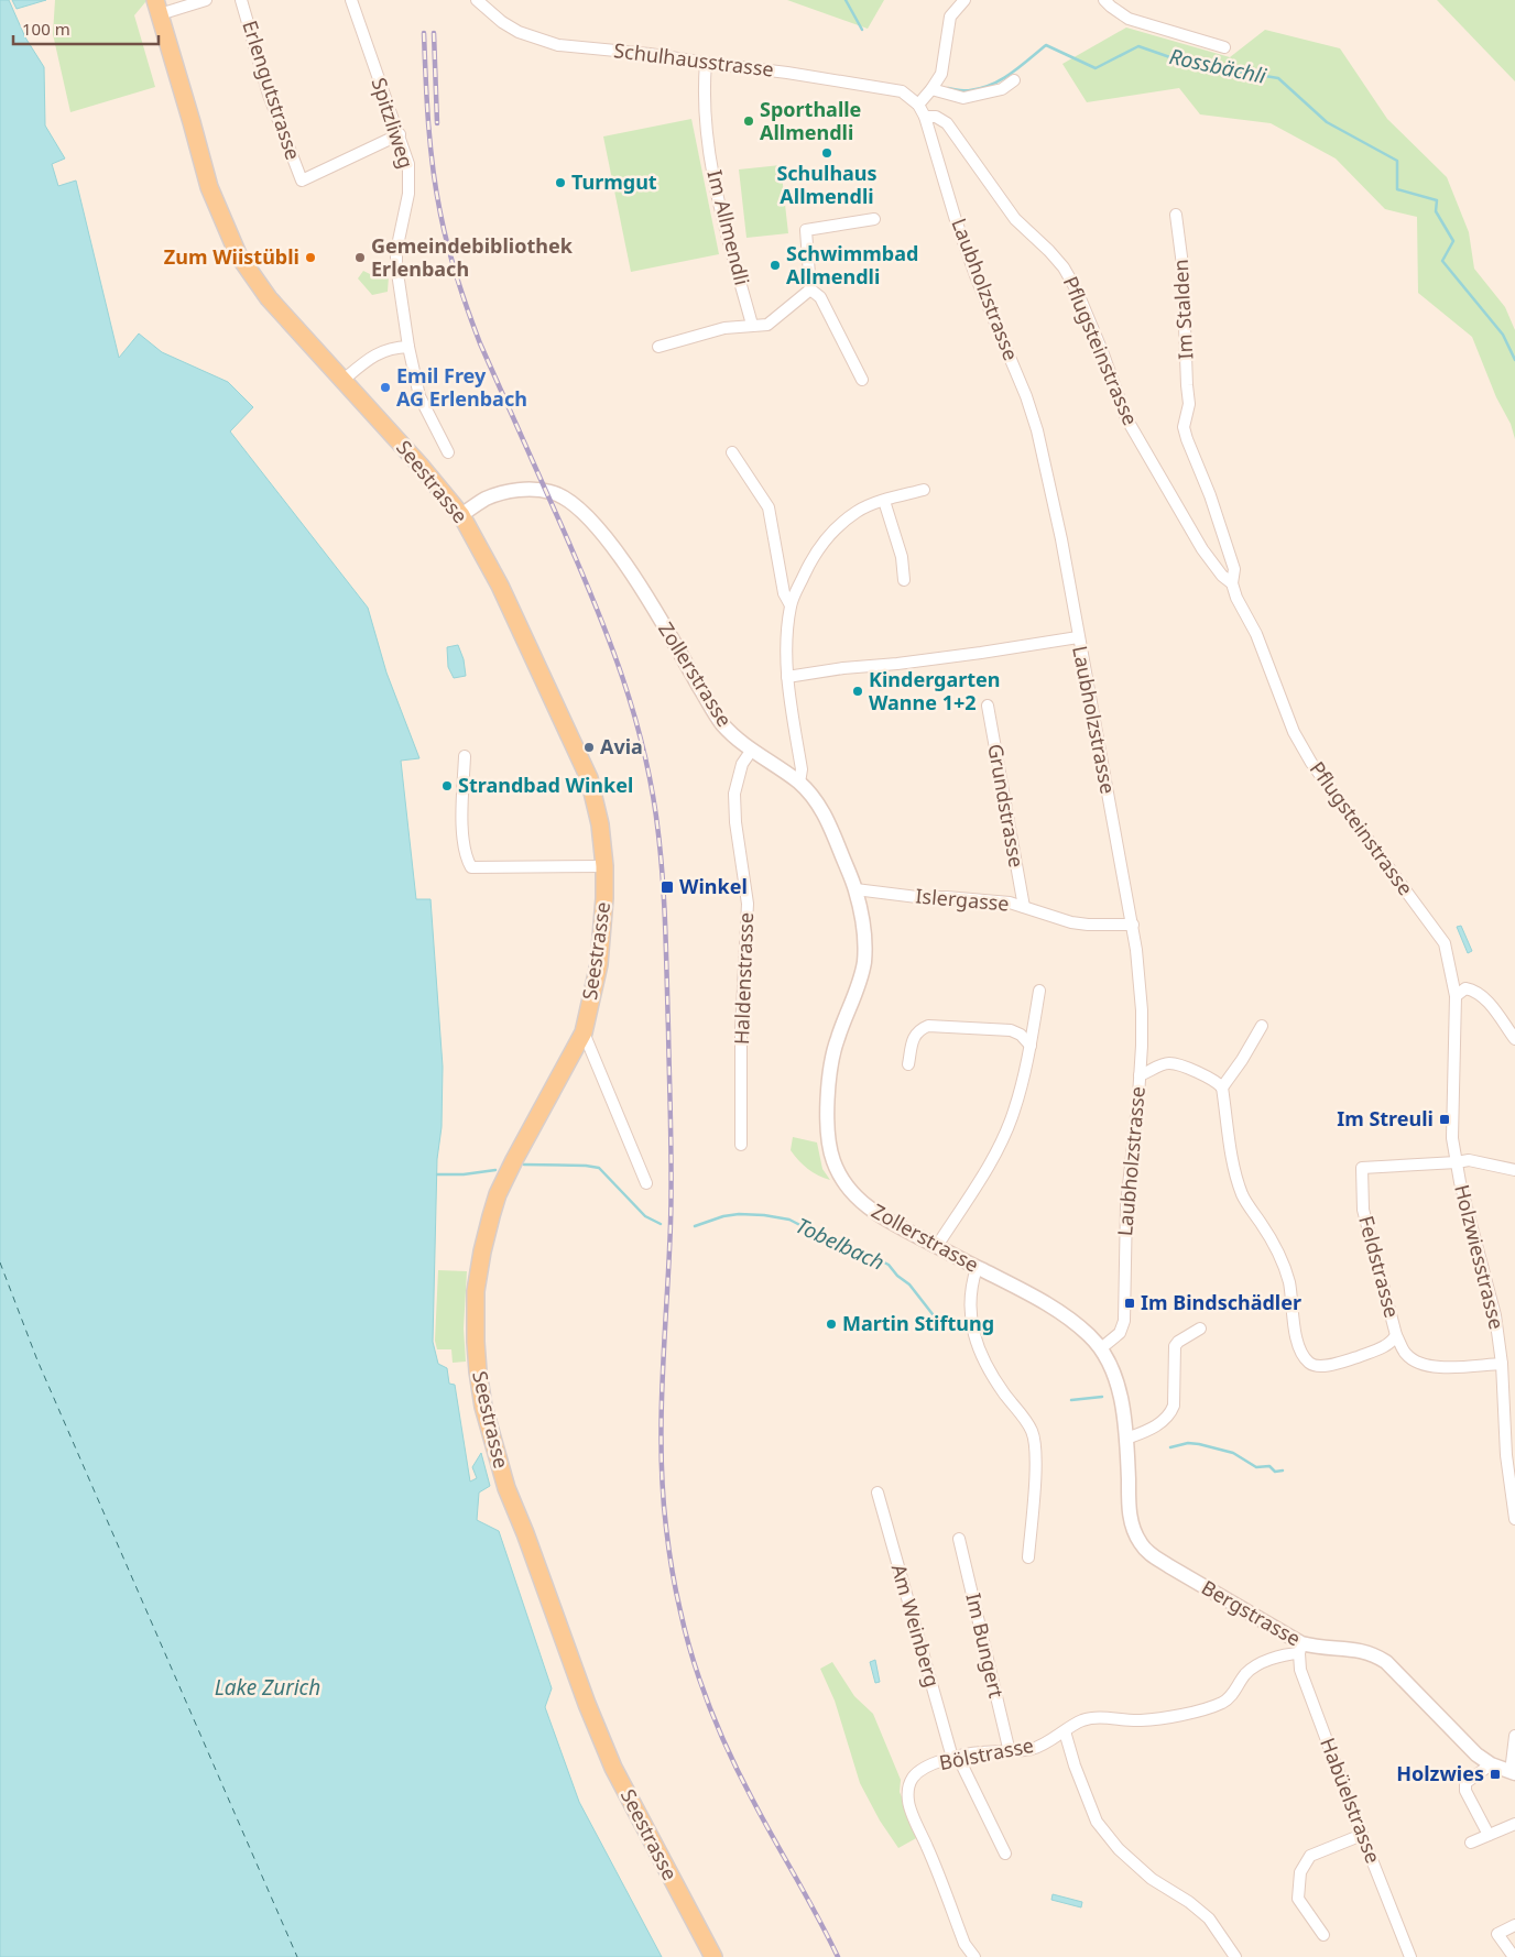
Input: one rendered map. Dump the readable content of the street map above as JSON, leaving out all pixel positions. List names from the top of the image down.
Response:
{
  "streets": {
    "main road": ["Seestrasse"],
    "street": [
      "Schulhausstrasse",
      "Erlengutstrasse",
      "Spitzliweg",
      "Im Allmendli",
      "Laubholzstrasse",
      "Im Stalden",
      "Pflugsteinstrasse",
      "Zollerstrasse",
      "Grundstrasse",
      "Islergasse",
      "Haldenstrasse",
      "Holzwiesstrasse",
      "Feldstrasse",
      "Bergstrasse",
      "Am Weinberg",
      "Im Bungert",
      "Bölstrasse",
      "Habüelstrasse"
    ]
  },
  "crossings": [
    ["Schulhausstrasse", "Im Allmendli"],
    ["Schulhausstrasse", "Laubholzstrasse"],
    ["Erlengutstrasse", "Spitzliweg"],
    ["Laubholzstrasse", "Pflugsteinstrasse"],
    ["Laubholzstrasse", "Zollerstrasse"],
    ["Laubholzstrasse", "Islergasse"],
    ["Im Stalden", "Pflugsteinstrasse"],
    ["Pflugsteinstrasse", "Holzwiesstrasse"],
    ["Seestrasse", "Zollerstrasse"],
    ["Zollerstrasse", "Islergasse"],
    ["Zollerstrasse", "Haldenstrasse"],
    ["Zollerstrasse", "Bergstrasse"],
    ["Grundstrasse", "Islergasse"],
    ["Holzwiesstrasse", "Feldstrasse"],
    ["Bergstrasse", "Bölstrasse"],
    ["Bergstrasse", "Habüelstrasse"],
    ["Am Weinberg", "Bölstrasse"],
    ["Im Bungert", "Bölstrasse"],
    ["Bölstrasse", "Habüelstrasse"]
  ],
  "water": ["Rossbächli", "Tobelbach", "Lake Zurich"],
  "places": {
    "other": [
      "Sporthalle Allmendli",
      "Schulhaus Allmendli",
      "Turmgut",
      "Zum Wiistübli",
      "Gemeindebibliothek Erlenbach",
      "Schwimmbad Allmendli",
      "Emil Frey AG Erlenbach",
      "Kindergarten Wanne 1+2",
      "Avia",
      "Strandbad Winkel",
      "Martin Stiftung"
    ],
    "transit": [
      "Winkel",
      "Im Streuli",
      "Im Bindschädler",
      "Holzwies"
    ]
  },
  "scale_bar": "100 m"
}
